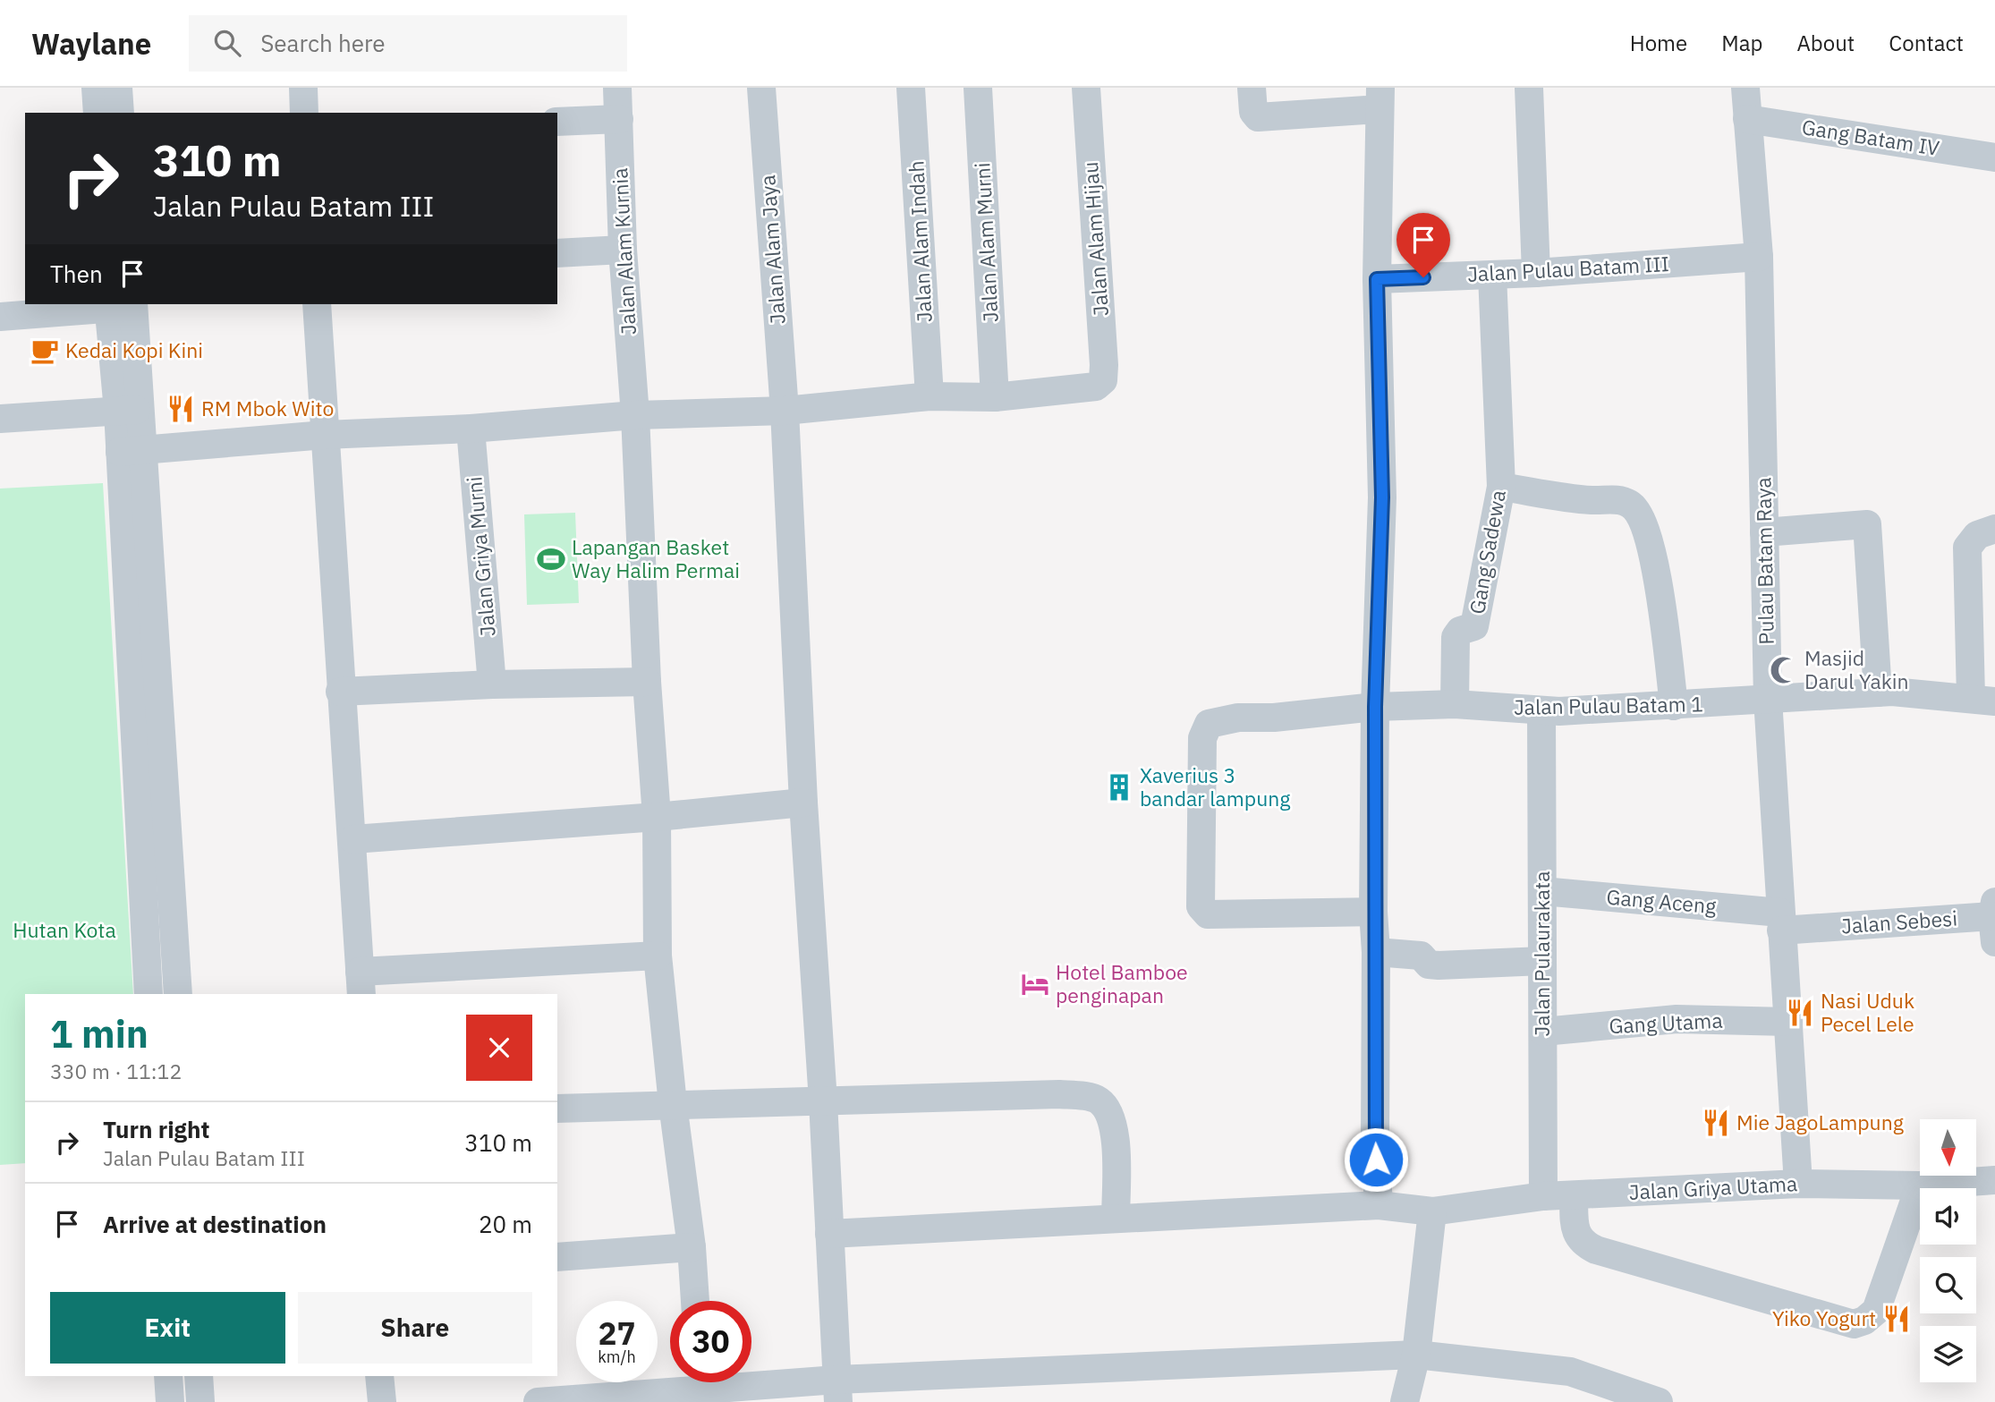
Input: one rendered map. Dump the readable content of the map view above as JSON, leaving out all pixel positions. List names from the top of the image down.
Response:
{
  "streets": {
    "street": [
      "Gang Batam IV",
      "Jalan Alam Hijau",
      "Jalan Alam Indah",
      "Jalan Alam Murni",
      "Jalan Alam Jaya",
      "Jalan Alam Kurnia",
      "Jalan Pulau Batam III",
      "Gang Sadewa",
      "Jalan Griya Murni",
      "Pulau Batam Raya",
      "Jalan Pulau Batam 1",
      "Gang Aceng",
      "Jalan Sebesi",
      "Jalan Pulaurakata",
      "Gang Utama",
      "Jalan Griya Utama"
    ]
  },
  "crossings": [
    ["Gang Batam IV", "Pulau Batam Raya"],
    ["Jalan Alam Hijau", "Jalan Alam Murni"],
    ["Jalan Alam Jaya", "Jalan Griya Utama"],
    ["Jalan Pulau Batam III", "Gang Sadewa"],
    ["Jalan Pulau Batam III", "Pulau Batam Raya"],
    ["Gang Sadewa", "Jalan Pulau Batam 1"],
    ["Pulau Batam Raya", "Jalan Pulau Batam 1"],
    ["Pulau Batam Raya", "Gang Aceng"],
    ["Pulau Batam Raya", "Jalan Sebesi"],
    ["Pulau Batam Raya", "Gang Utama"],
    ["Pulau Batam Raya", "Jalan Griya Utama"],
    ["Jalan Pulau Batam 1", "Jalan Pulaurakata"],
    ["Gang Aceng", "Jalan Sebesi"],
    ["Gang Aceng", "Jalan Pulaurakata"],
    ["Jalan Pulaurakata", "Gang Utama"],
    ["Jalan Pulaurakata", "Jalan Griya Utama"]
  ],
  "parks": ["Hutan Kota"],
  "places": {
    "cafe": ["Kedai Kopi Kini"],
    "restaurant": [
      "RM Mbok Wito",
      "Nasi Uduk Pecel Lele",
      "Mie JagoLampung",
      "Yiko Yogurt"
    ],
    "sports": ["Lapangan Basket Way Halim Permai"],
    "mosque": ["Masjid Darul Yakin"],
    "building": ["Xaverius 3 bandar lampung"],
    "hotel": ["Hotel Bamboe penginapan"]
  },
  "north": "bottom",
  "page": {
    "header": "Waylane",
    "search": "Search here",
    "nav": [
      "Home",
      "Map",
      "About",
      "Contact"
    ],
    "turn": ["310 m", "Jalan Pulau Batam III"],
    "then": "Then",
    "heading": ["1 min", "330 m · 11:12"],
    "list": [
      {
        "name": "Turn right",
        "note": "Jalan Pulau Batam III",
        "value": "310 m"
      },
      {
        "name": "Arrive at destination",
        "value": "20 m"
      }
    ],
    "buttons": ["Exit", "Share"],
    "speed": "27 km/h",
    "limit": "30"
  }
}
